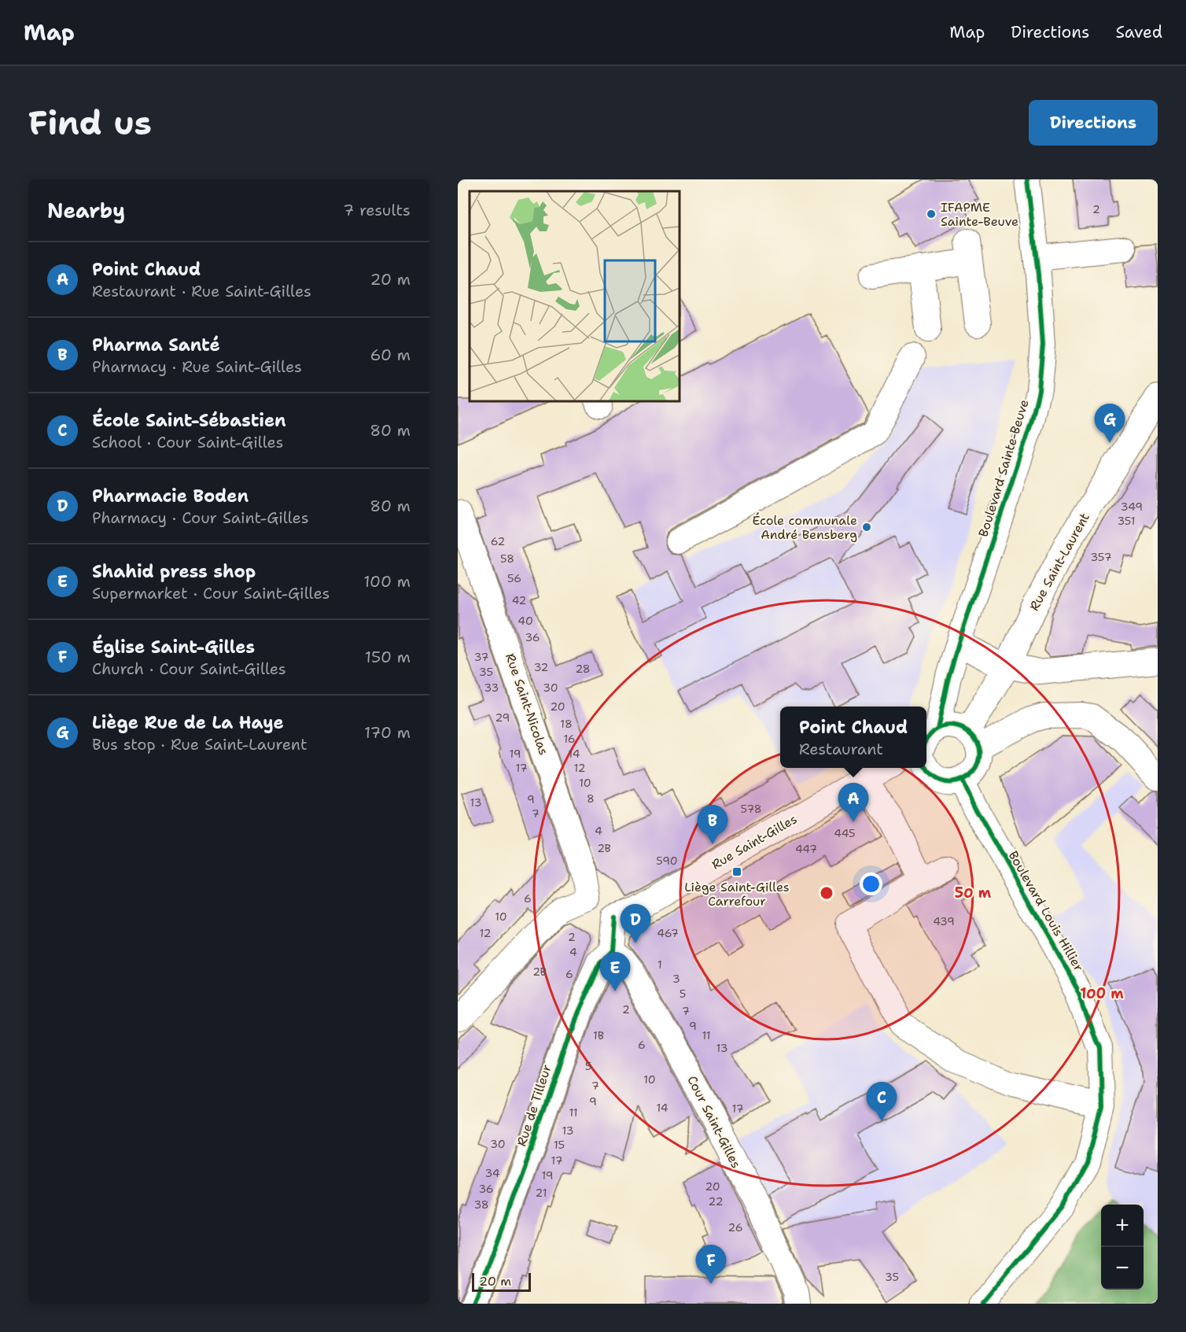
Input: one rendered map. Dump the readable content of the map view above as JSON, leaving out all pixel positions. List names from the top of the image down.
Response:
{
  "streets": {
    "street": [
      "Boulevard Sainte-Beuve",
      "Rue Saint-Laurent",
      "Rue Saint-Nicolas",
      "Rue Saint-Gilles",
      "Boulevard Louis Hillier",
      "Rue de Tilleur",
      "Cour Saint-Gilles"
    ]
  },
  "crossings": [
    ["Rue de Tilleur", "Cour Saint-Gilles"]
  ],
  "places": {
    "other": ["IFAPME Sainte-Beuve", "École communale André Bensberg"],
    "transit": ["Liège Saint-Gilles Carrefour"]
  },
  "house_numbers": [
    "2",
    "349",
    "351",
    "62",
    "357",
    "58",
    "56",
    "42",
    "40",
    "36",
    "37",
    "32",
    "28",
    "35",
    "33",
    "30",
    "20",
    "29",
    "18",
    "16",
    "19",
    "14",
    "17",
    "12",
    "10",
    "8",
    "9",
    "13",
    "578",
    "7",
    "4",
    "445",
    "2B",
    "447",
    "590",
    "6",
    "10",
    "439",
    "12",
    "467",
    "2",
    "4",
    "1",
    "2B",
    "6",
    "3",
    "5",
    "2",
    "7",
    "9",
    "1B",
    "11",
    "6",
    "13",
    "5",
    "10",
    "7",
    "9",
    "14",
    "17",
    "11",
    "13",
    "30",
    "15",
    "17",
    "34",
    "19",
    "20",
    "36",
    "21",
    "22",
    "38",
    "26",
    "35"
  ],
  "scale_bar": "20 m",
  "page": {
    "header": "Map",
    "nav": ["Map", "Directions", "Saved"],
    "buttons": "Directions",
    "title": "Find us",
    "heading": ["Nearby", "7 results"],
    "list": [
      {
        "mark": "A",
        "name": "Point Chaud",
        "note": "Restaurant · Rue Saint-Gilles",
        "value": "20 m"
      },
      {
        "mark": "B",
        "name": "Pharma Santé",
        "note": "Pharmacy · Rue Saint-Gilles",
        "value": "60 m"
      },
      {
        "mark": "C",
        "name": "École Saint-Sébastien",
        "note": "School · Cour Saint-Gilles",
        "value": "80 m"
      },
      {
        "mark": "D",
        "name": "Pharmacie Boden",
        "note": "Pharmacy · Cour Saint-Gilles",
        "value": "80 m"
      },
      {
        "mark": "E",
        "name": "Shahid press shop",
        "note": "Supermarket · Cour Saint-Gilles",
        "value": "100 m"
      },
      {
        "mark": "F",
        "name": "Église Saint-Gilles",
        "note": "Church · Cour Saint-Gilles",
        "value": "150 m"
      },
      {
        "mark": "G",
        "name": "Liège Rue de La Haye",
        "note": "Bus stop · Rue Saint-Laurent",
        "value": "170 m"
      }
    ],
    "pins": [
      "G",
      "A",
      "B",
      "D",
      "E",
      "C",
      "F"
    ],
    "popup": ["Point Chaud", "Restaurant"],
    "map_buttons": ["+", "−"],
    "scale": "20 m"
  },
  "rings": ["50 m", "100 m"]
}
